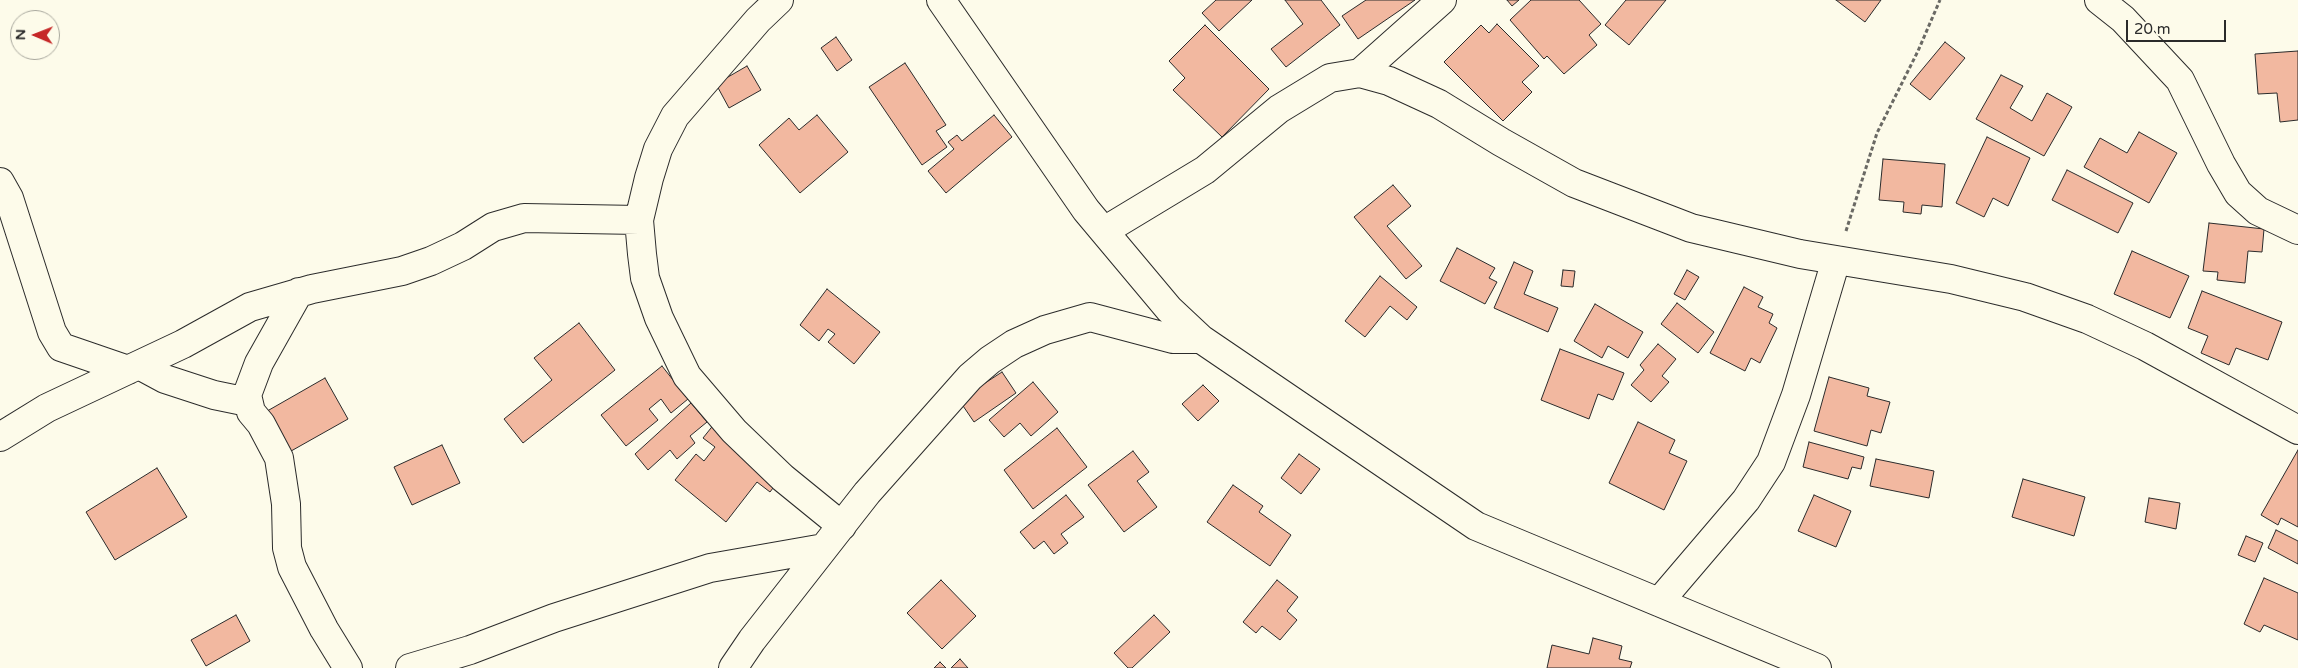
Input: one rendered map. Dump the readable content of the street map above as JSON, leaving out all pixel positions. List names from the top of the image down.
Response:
{
  "scale_bar": "20 m",
  "north": "left"
}
